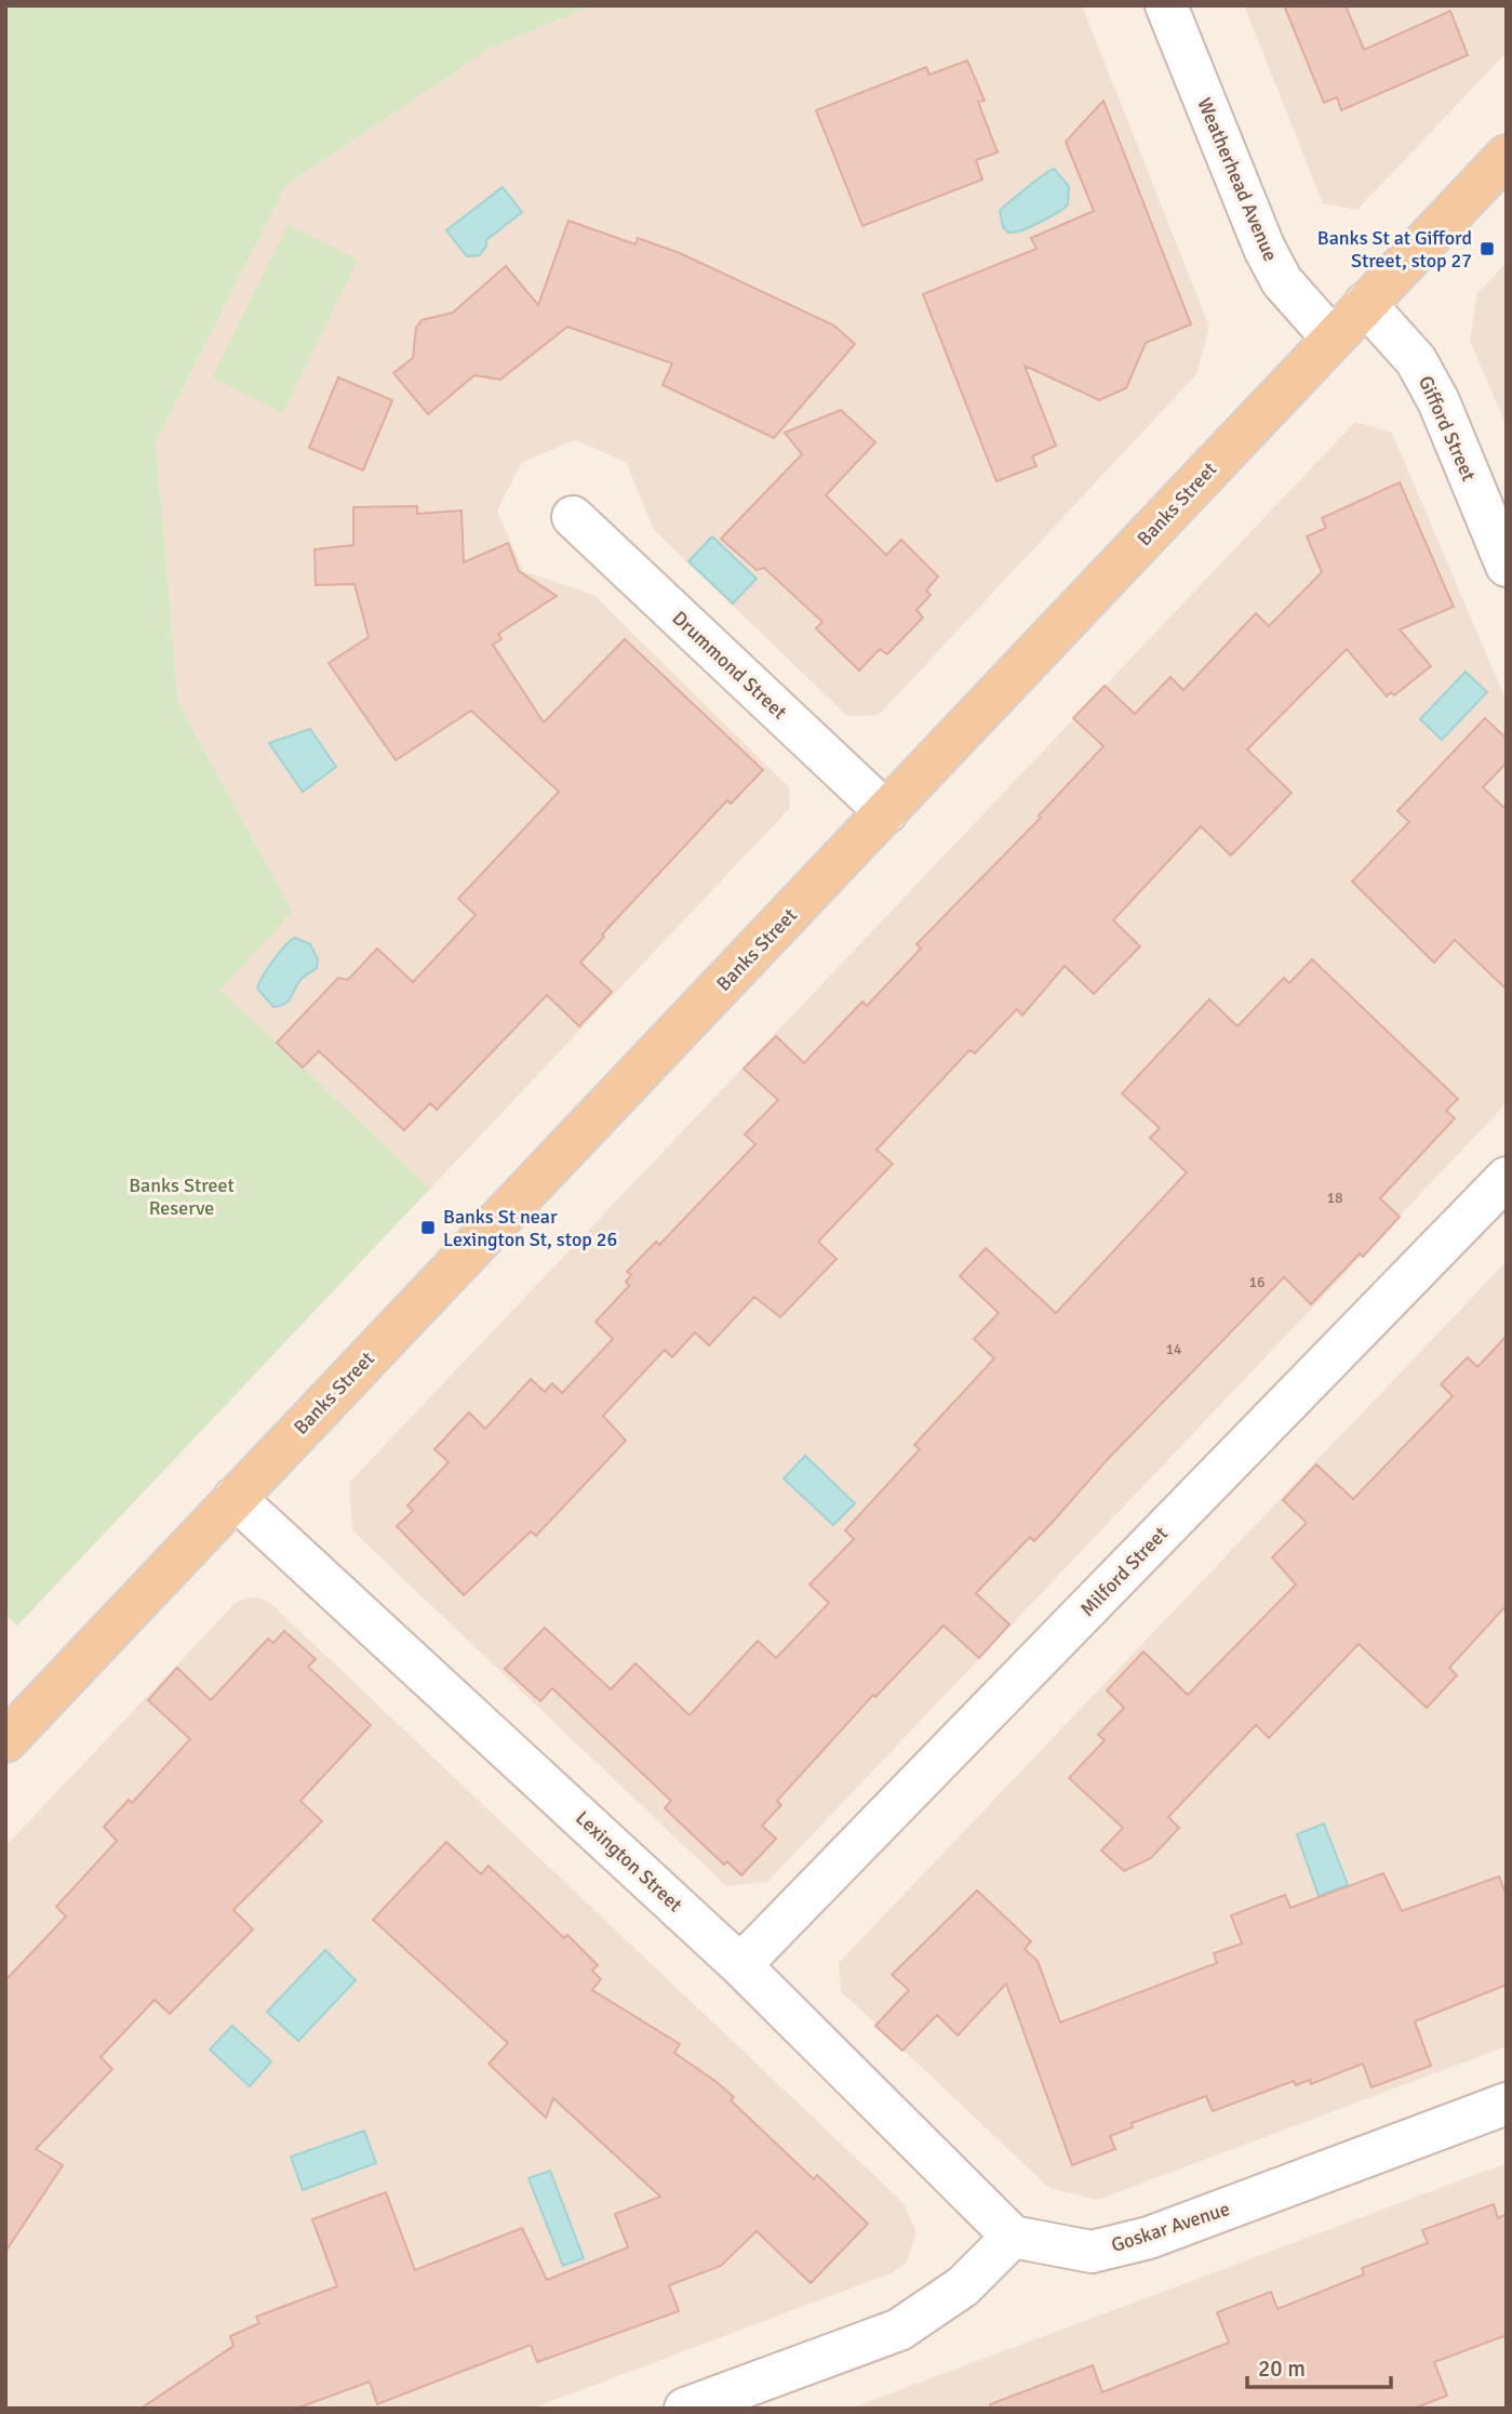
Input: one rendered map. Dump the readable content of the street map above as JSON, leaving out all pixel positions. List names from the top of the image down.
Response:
{
  "streets": {
    "main road": ["Banks Street"],
    "street": [
      "Weatherhead Avenue",
      "Gifford Street",
      "Drummond Street",
      "Milford Street",
      "Lexington Street",
      "Goskar Avenue"
    ]
  },
  "crossings": [
    ["Weatherhead Avenue", "Banks Street"],
    ["Gifford Street", "Banks Street"],
    ["Banks Street", "Drummond Street"],
    ["Banks Street", "Lexington Street"],
    ["Milford Street", "Lexington Street"],
    ["Lexington Street", "Goskar Avenue"]
  ],
  "parks": ["Banks Street Reserve"],
  "places": {
    "transit": ["Banks St at Gifford Street, stop 27", "Banks St near Lexington St, stop 26"]
  },
  "house_numbers": ["18", "16", "14"],
  "scale_bar": "20 m"
}
